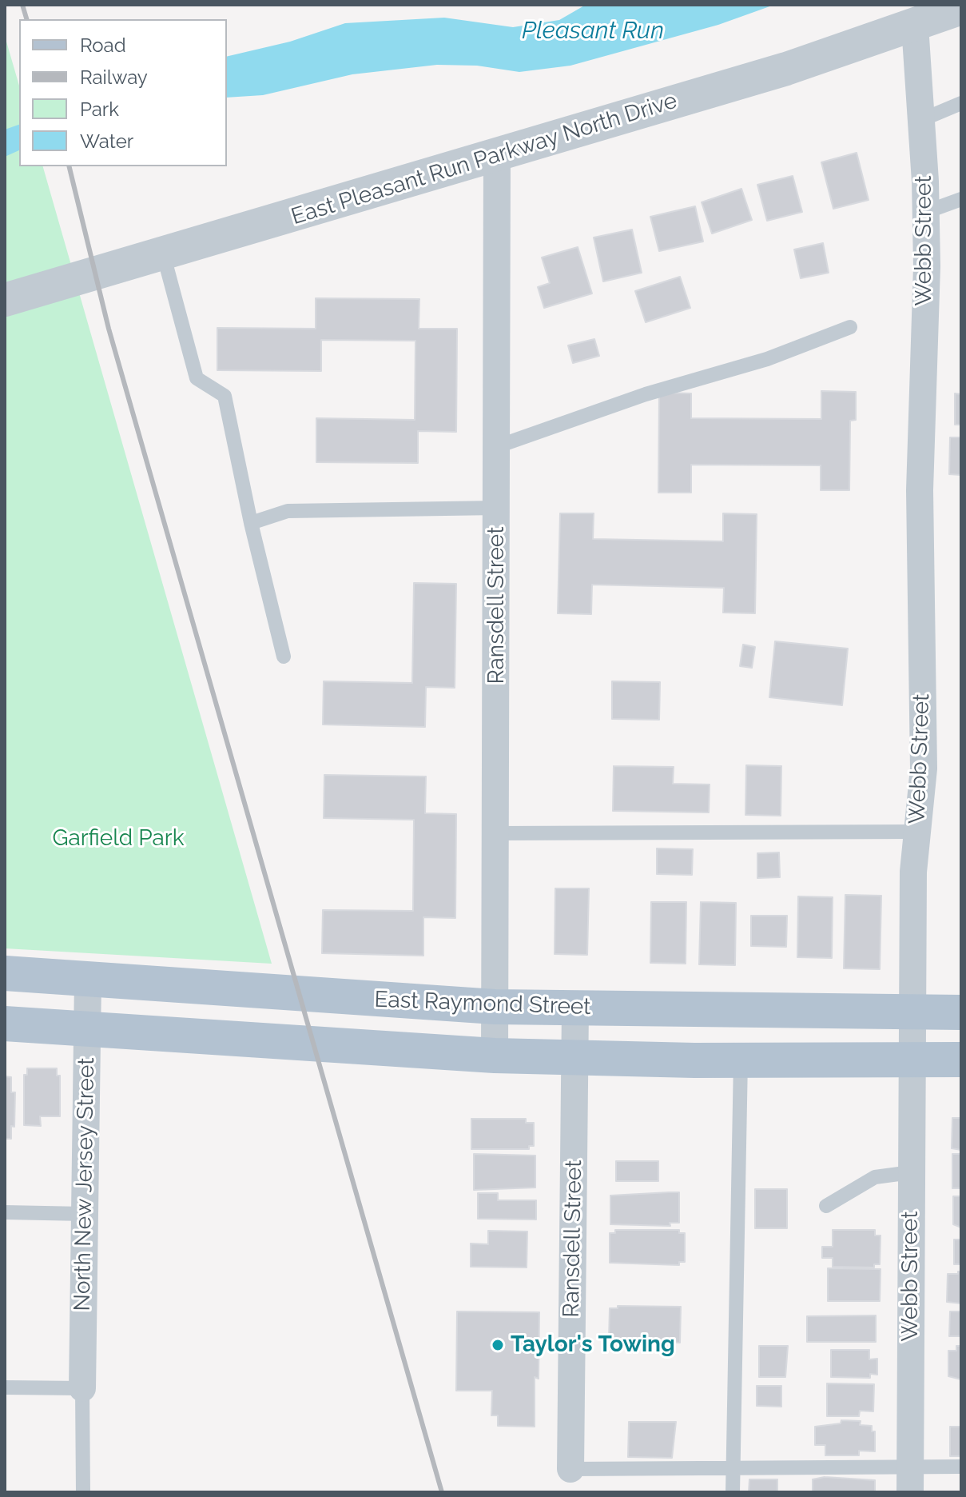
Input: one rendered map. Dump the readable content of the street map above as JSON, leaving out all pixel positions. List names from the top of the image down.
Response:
{
  "streets": {
    "main road": ["East Raymond Street"],
    "street": [
      "East Pleasant Run Parkway North Drive",
      "Webb Street",
      "Ransdell Street",
      "North New Jersey Street"
    ]
  },
  "crossings": [
    ["East Pleasant Run Parkway North Drive", "Webb Street"],
    ["East Pleasant Run Parkway North Drive", "Ransdell Street"],
    ["Webb Street", "East Raymond Street"],
    ["Ransdell Street", "East Raymond Street"],
    ["East Raymond Street", "North New Jersey Street"]
  ],
  "water": ["Pleasant Run"],
  "parks": ["Garfield Park"],
  "places": ["Taylor's Towing"],
  "legend": [
    "Road",
    "Railway",
    "Park",
    "Water"
  ]
}
